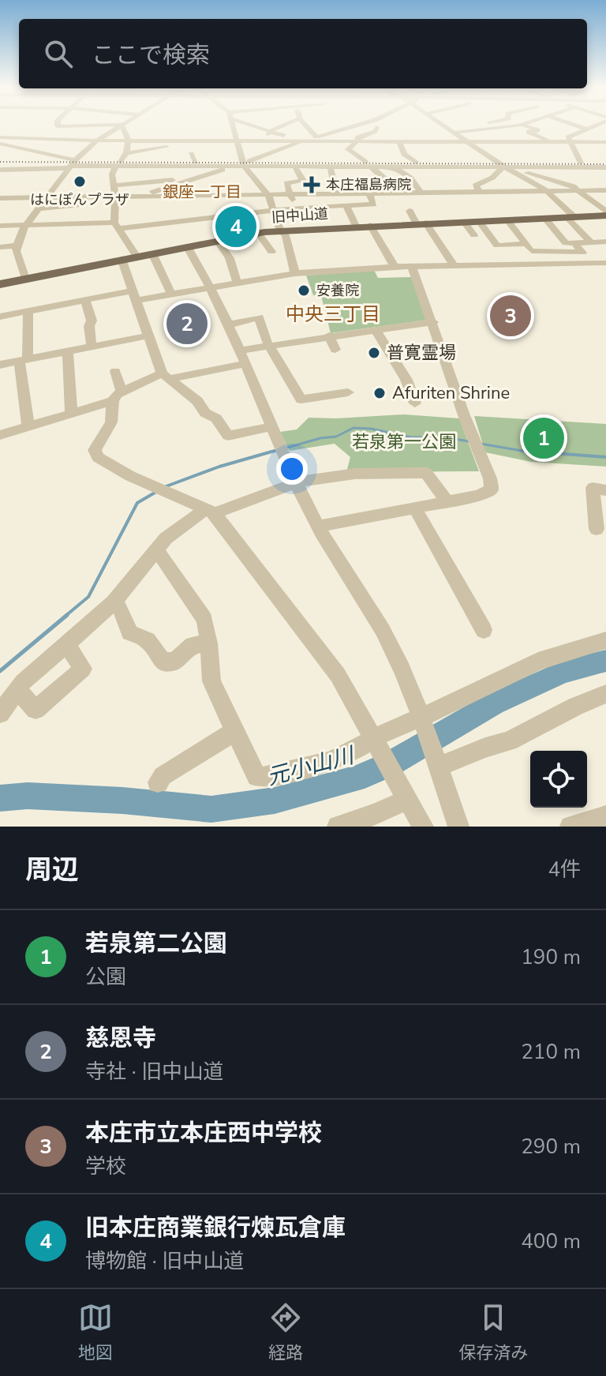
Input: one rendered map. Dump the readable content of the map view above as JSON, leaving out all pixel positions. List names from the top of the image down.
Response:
{
  "streets": {
    "main road": ["旧中山道"]
  },
  "districts": ["銀座一丁目", "中央三丁目"],
  "water": ["元小山川"],
  "parks": ["若泉第一公園"],
  "places": {
    "other": [
      "はにぽんプラザ",
      "安養院",
      "普寛霊場",
      "Afuriten Shrine"
    ],
    "health": ["本庄福島病院"]
  },
  "page": {
    "search": "ここで検索",
    "pins": [
      "4",
      "3",
      "2",
      "1"
    ],
    "heading": ["周辺", "4件"],
    "list": [
      {
        "mark": "1",
        "name": "若泉第二公園",
        "note": "公園",
        "value": "190 m"
      },
      {
        "mark": "2",
        "name": "慈恩寺",
        "note": "寺社 · 旧中山道",
        "value": "210 m"
      },
      {
        "mark": "3",
        "name": "本庄市立本庄西中学校",
        "note": "学校",
        "value": "290 m"
      },
      {
        "mark": "4",
        "name": "旧本庄商業銀行煉瓦倉庫",
        "note": "博物館 · 旧中山道",
        "value": "400 m"
      }
    ],
    "nav": ["地図", "経路", "保存済み"]
  }
}
